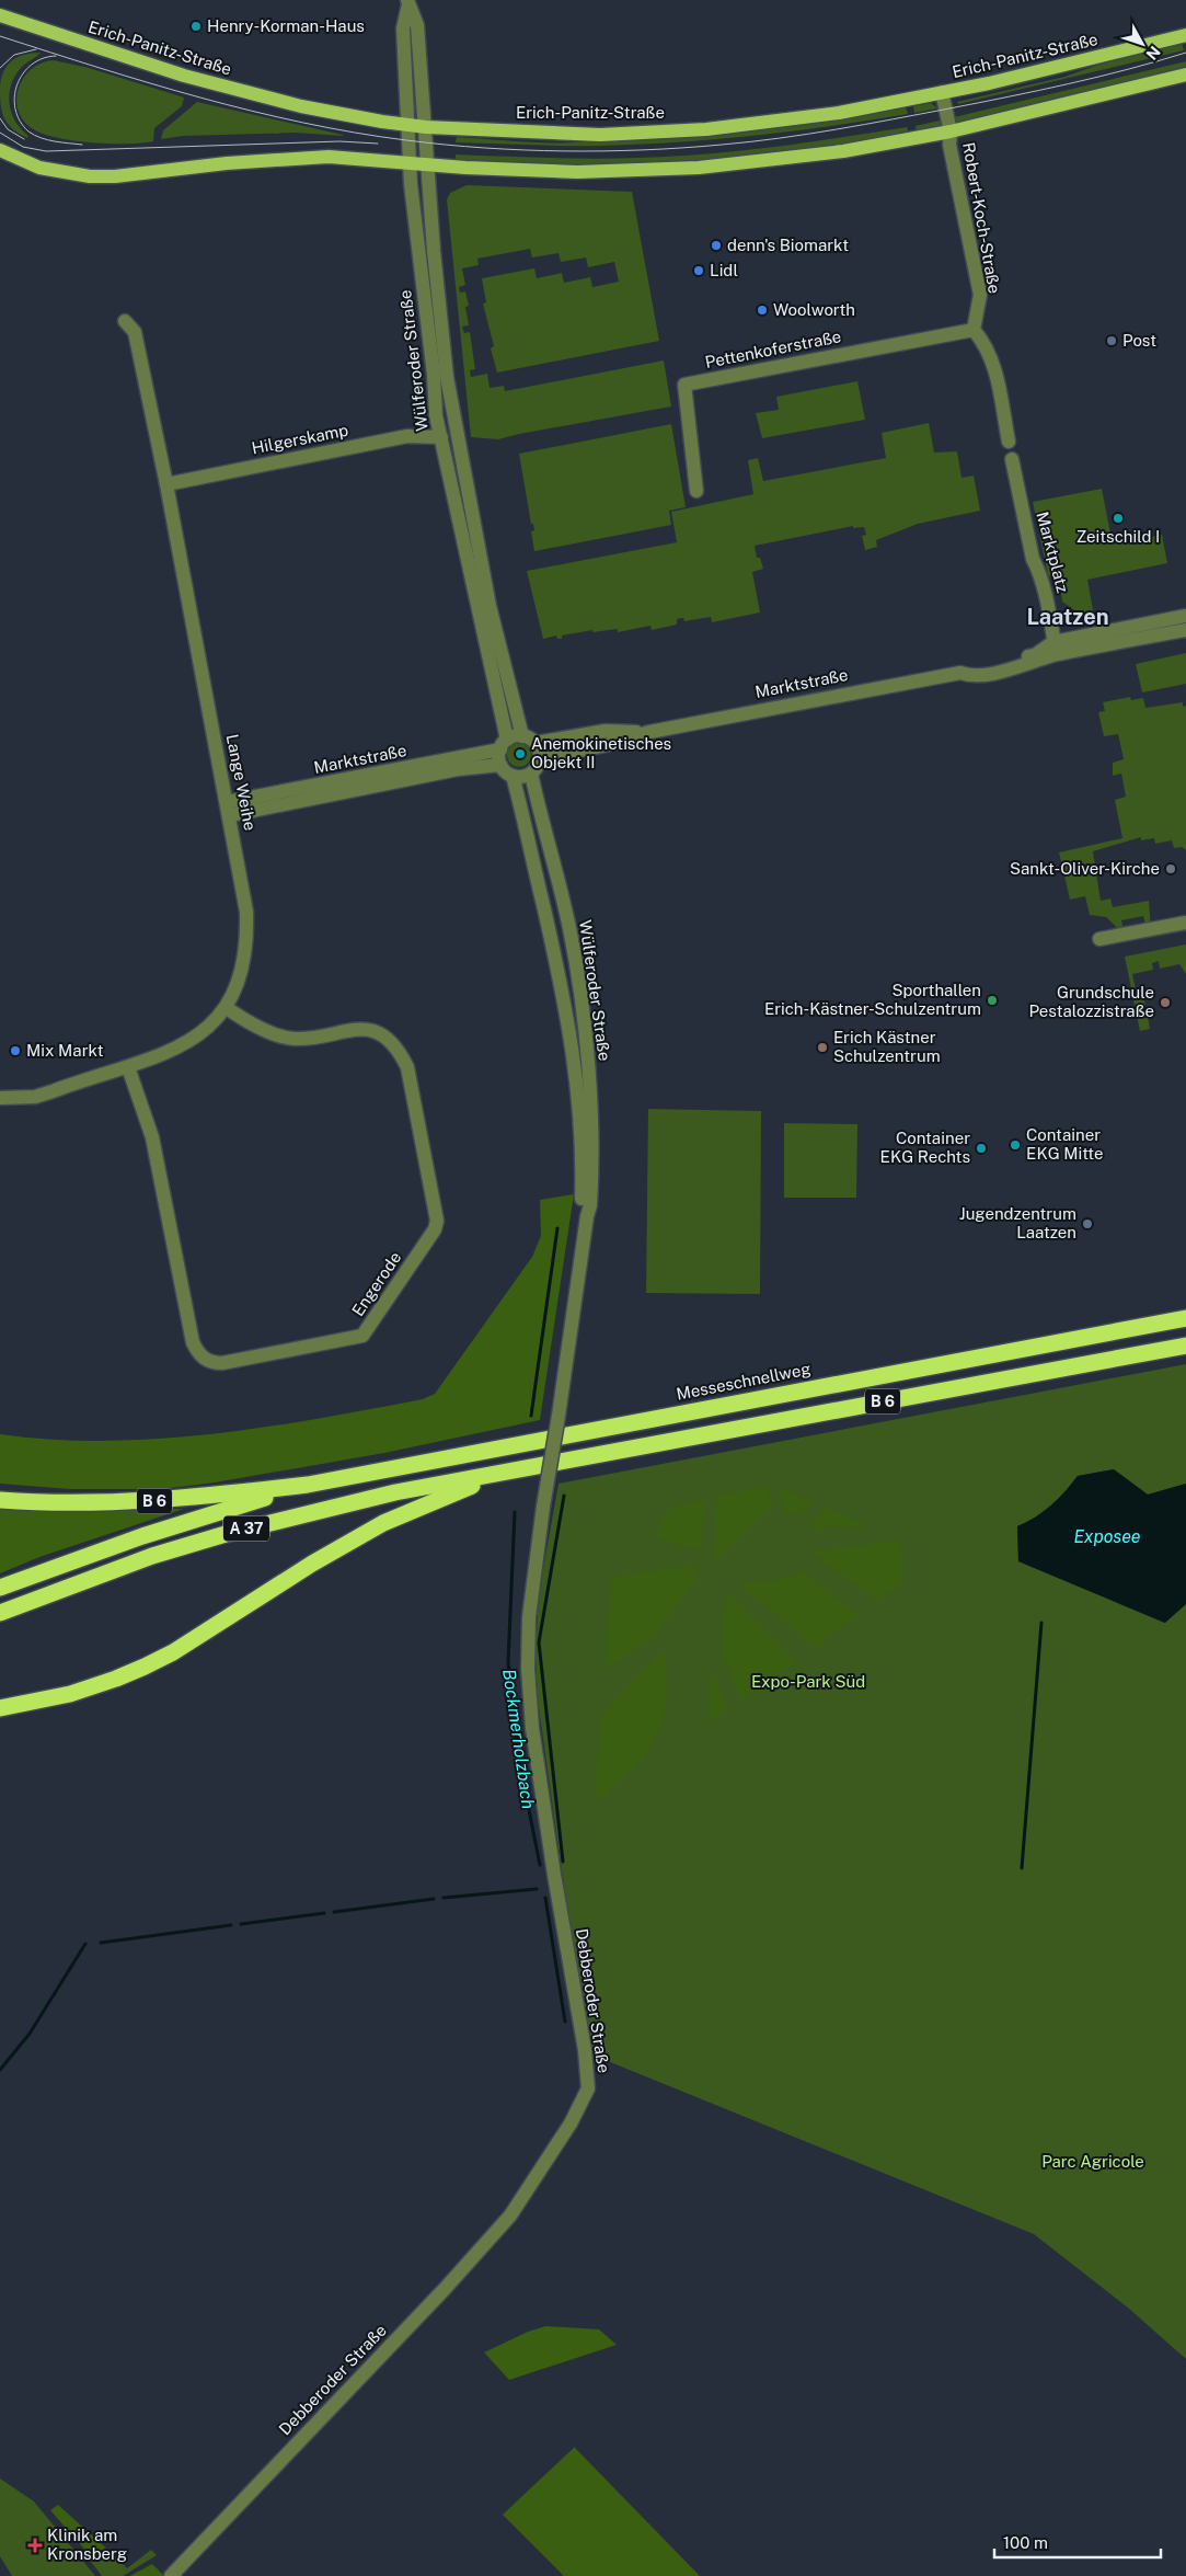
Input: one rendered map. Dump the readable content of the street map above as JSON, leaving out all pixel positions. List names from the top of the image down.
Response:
{
  "streets": {
    "highway": ["Messeschnellweg", "B 6", "A 37"],
    "main road": ["Erich-Panitz-Straße"],
    "street": [
      "Robert-Koch-Straße",
      "Pettenkoferstraße",
      "Wülferoder Straße",
      "Hilgerskamp",
      "Marktplatz",
      "Marktstraße",
      "Lange Weihe",
      "Engerode",
      "Debberoder Straße"
    ]
  },
  "crossings": [
    ["Erich-Panitz-Straße", "Robert-Koch-Straße"],
    ["Erich-Panitz-Straße", "Wülferoder Straße"],
    ["Robert-Koch-Straße", "Pettenkoferstraße"],
    ["Wülferoder Straße", "Hilgerskamp"],
    ["Wülferoder Straße", "Marktstraße"],
    ["Wülferoder Straße", "Debberoder Straße"],
    ["Hilgerskamp", "Lange Weihe"],
    ["Marktplatz", "Marktstraße"],
    ["Marktstraße", "Lange Weihe"],
    ["Lange Weihe", "Engerode"],
    ["Messeschnellweg", "B 6"],
    ["Messeschnellweg", "A 37"],
    ["B 6", "A 37"]
  ],
  "districts": ["Laatzen"],
  "water": ["Exposee", "Bockmerholzbach"],
  "parks": ["Expo-Park Süd", "Parc Agricole"],
  "places": {
    "other": [
      "Henry-Korman-Haus",
      "denn's Biomarkt",
      "Lidl",
      "Woolworth",
      "Post",
      "Zeitschild I",
      "Anemokinetisches Objekt II",
      "Sankt-Oliver-Kirche",
      "Sporthallen Erich-Kästner-Schulzentrum",
      "Grundschule Pestalozzistraße",
      "Erich Kästner Schulzentrum",
      "Mix Markt",
      "Container EKG Mitte",
      "Container EKG Rechts",
      "Jugendzentrum Laatzen"
    ],
    "health": ["Klinik am Kronsberg"]
  },
  "scale_bar": "100 m",
  "north": "bottom right"
}
